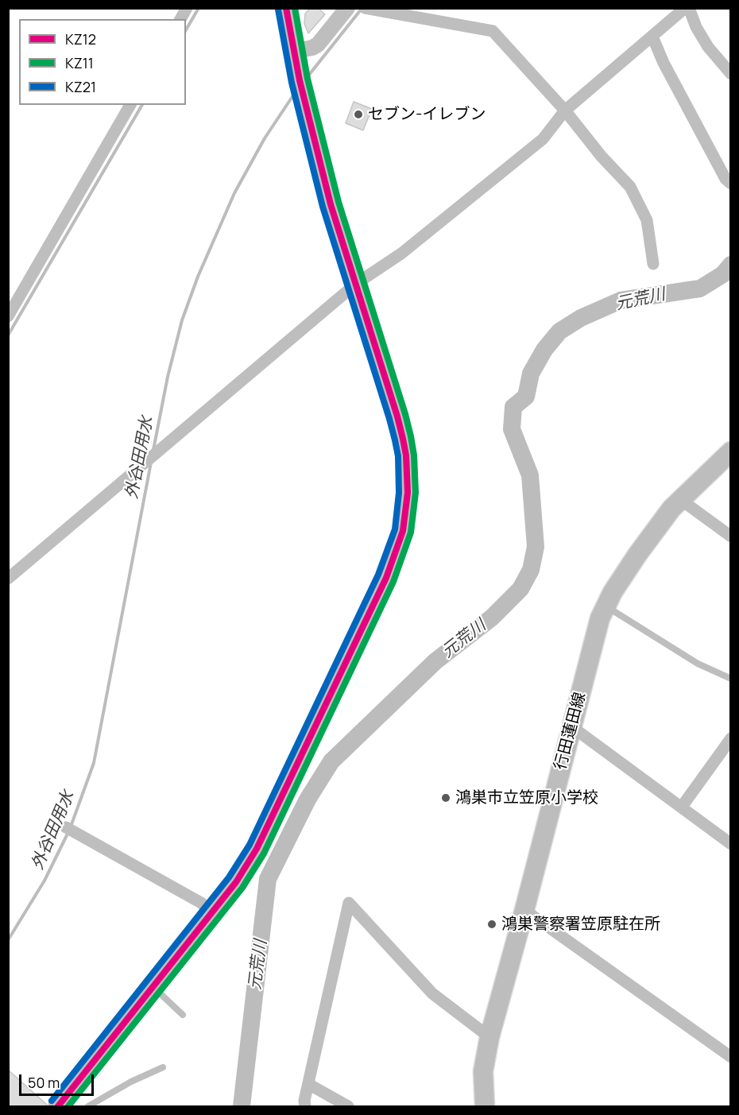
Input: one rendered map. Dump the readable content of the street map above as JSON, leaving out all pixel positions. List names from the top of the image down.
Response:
{
  "streets": {
    "main road": ["行田蓮田線"]
  },
  "water": ["元荒川", "外谷田用水"],
  "places": ["セブン-イレブン", "鴻巣市立笠原小学校", "鴻巣警察署笠原駐在所"],
  "lines": ["transit line KZ12", "transit line KZ11", "transit line KZ21"],
  "legend": ["KZ12", "KZ11", "KZ21"],
  "scale_bar": "50 m"
}
